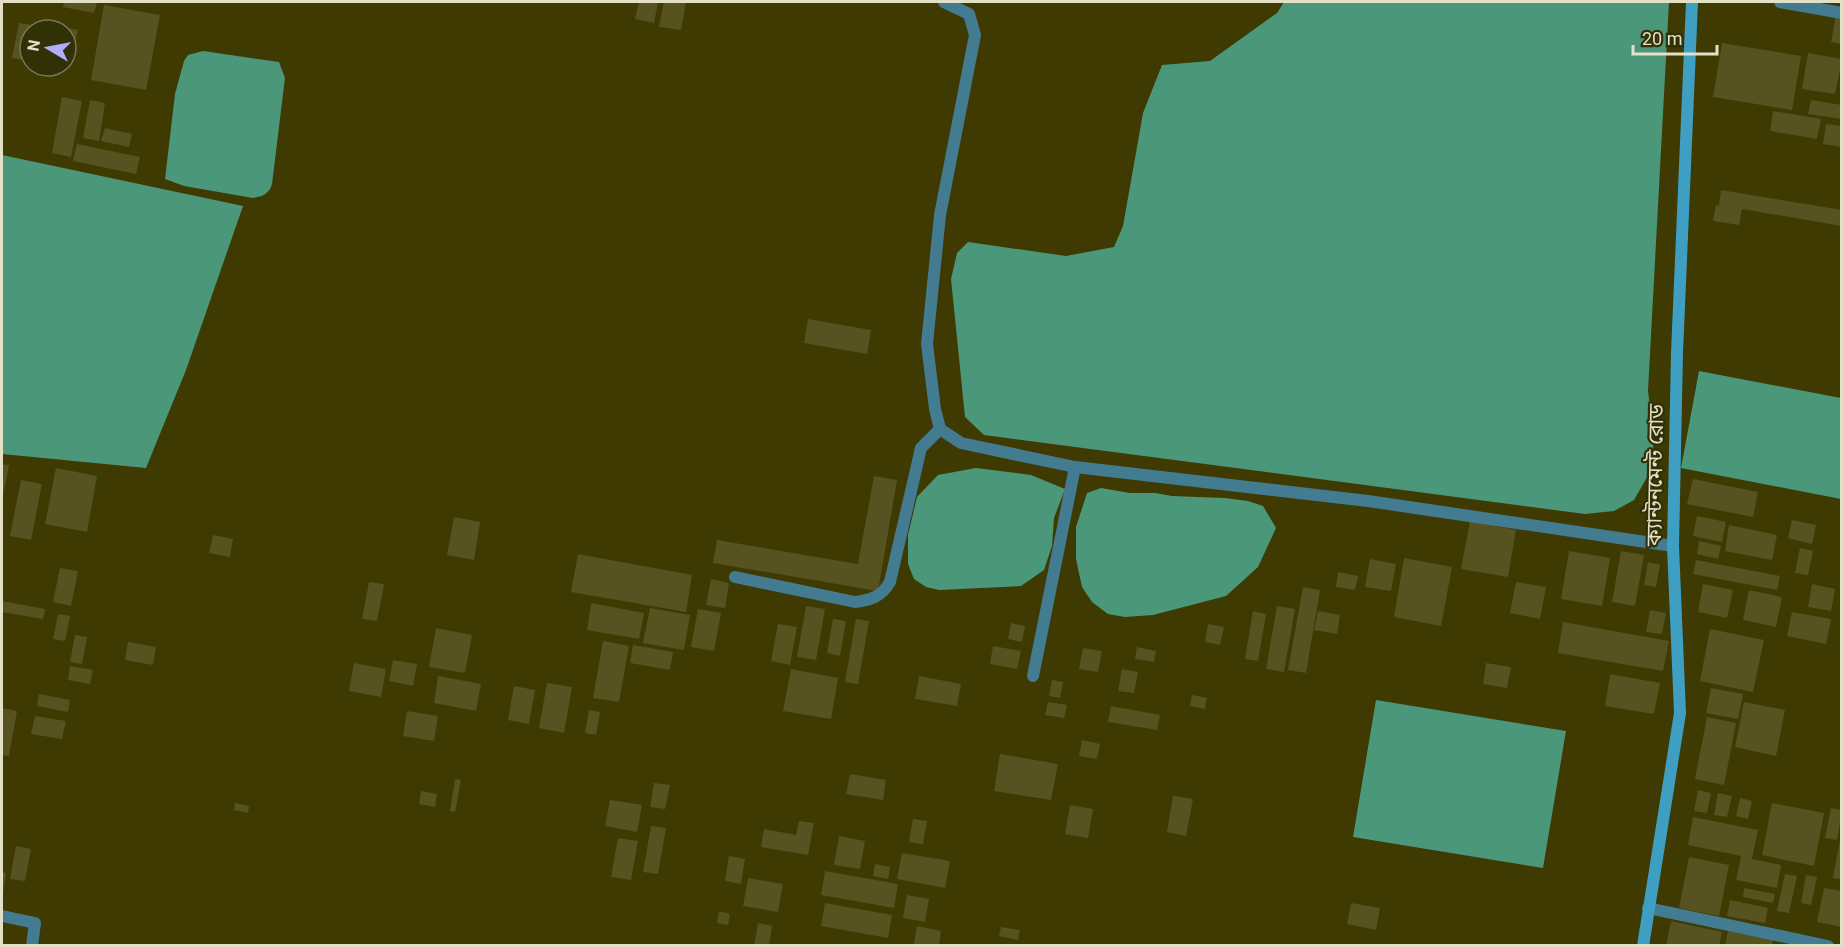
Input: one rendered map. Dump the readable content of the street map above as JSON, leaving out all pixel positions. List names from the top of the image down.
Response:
{
  "streets": {
    "main road": ["ক্যান্টনমেন্ট রোড"]
  },
  "scale_bar": "20 m",
  "north": "left"
}
